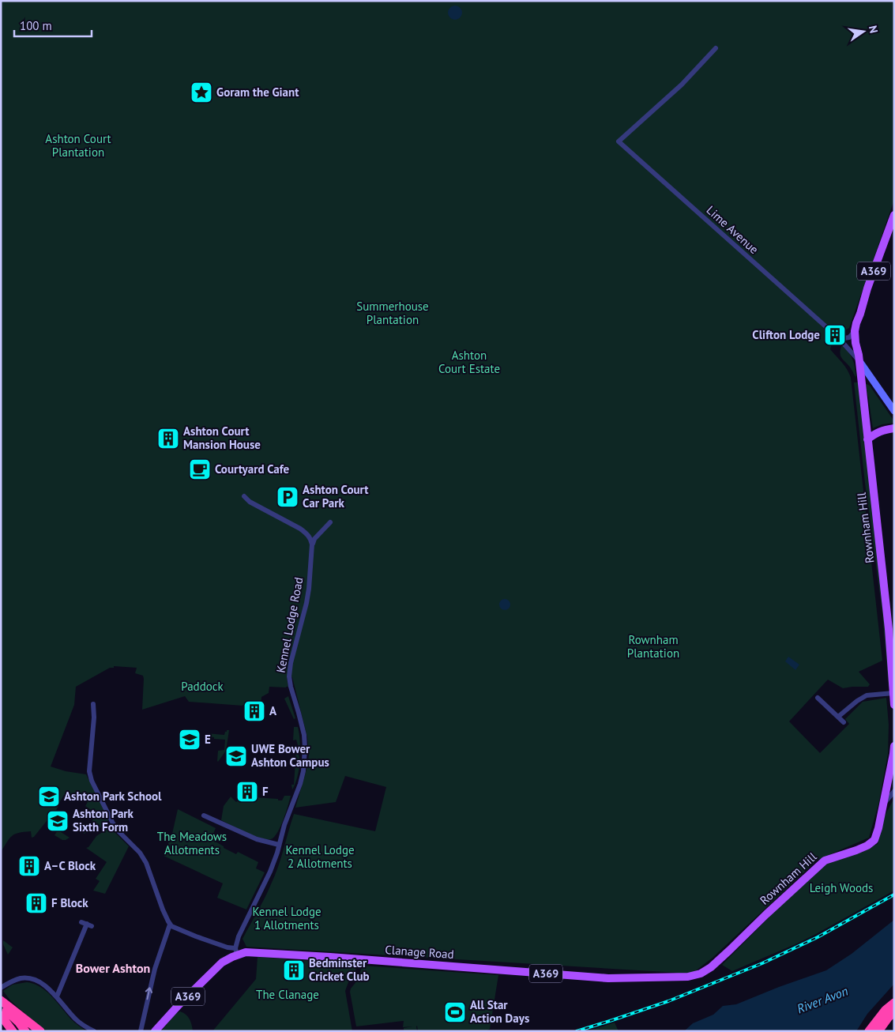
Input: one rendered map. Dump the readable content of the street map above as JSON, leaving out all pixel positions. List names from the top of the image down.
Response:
{
  "streets": {
    "main road": ["A369", "Rownham Hill", "Clanage Road"],
    "street": ["Lime Avenue", "Kennel Lodge Road"]
  },
  "crossings": [
    ["A369", "Rownham Hill"],
    ["Rownham Hill", "Clanage Road"],
    ["Kennel Lodge Road", "Clanage Road"]
  ],
  "districts": ["Bower Ashton"],
  "water": ["River Avon"],
  "parks": [
    "Ashton Court Plantation",
    "Summerhouse Plantation",
    "Ashton Court Estate",
    "Rownham Plantation",
    "Paddock",
    "The Meadows Allotments",
    "Kennel Lodge 2 Allotments",
    "Leigh Woods",
    "Kennel Lodge 1 Allotments",
    "The Clanage"
  ],
  "places": {
    "place": ["Goram the Giant"],
    "building": [
      "Clifton Lodge",
      "Ashton Court Mansion House",
      "A",
      "F",
      "A–C Block",
      "F Block",
      "Bedminster Cricket Club"
    ],
    "cafe": ["Courtyard Cafe"],
    "parking": ["Ashton Court Car Park"],
    "school or university": [
      "E",
      "UWE Bower Ashton Campus",
      "Ashton Park School",
      "Ashton Park Sixth Form"
    ],
    "sports": ["All Star Action Days"]
  },
  "scale_bar": "100 m",
  "north": "right"
}
